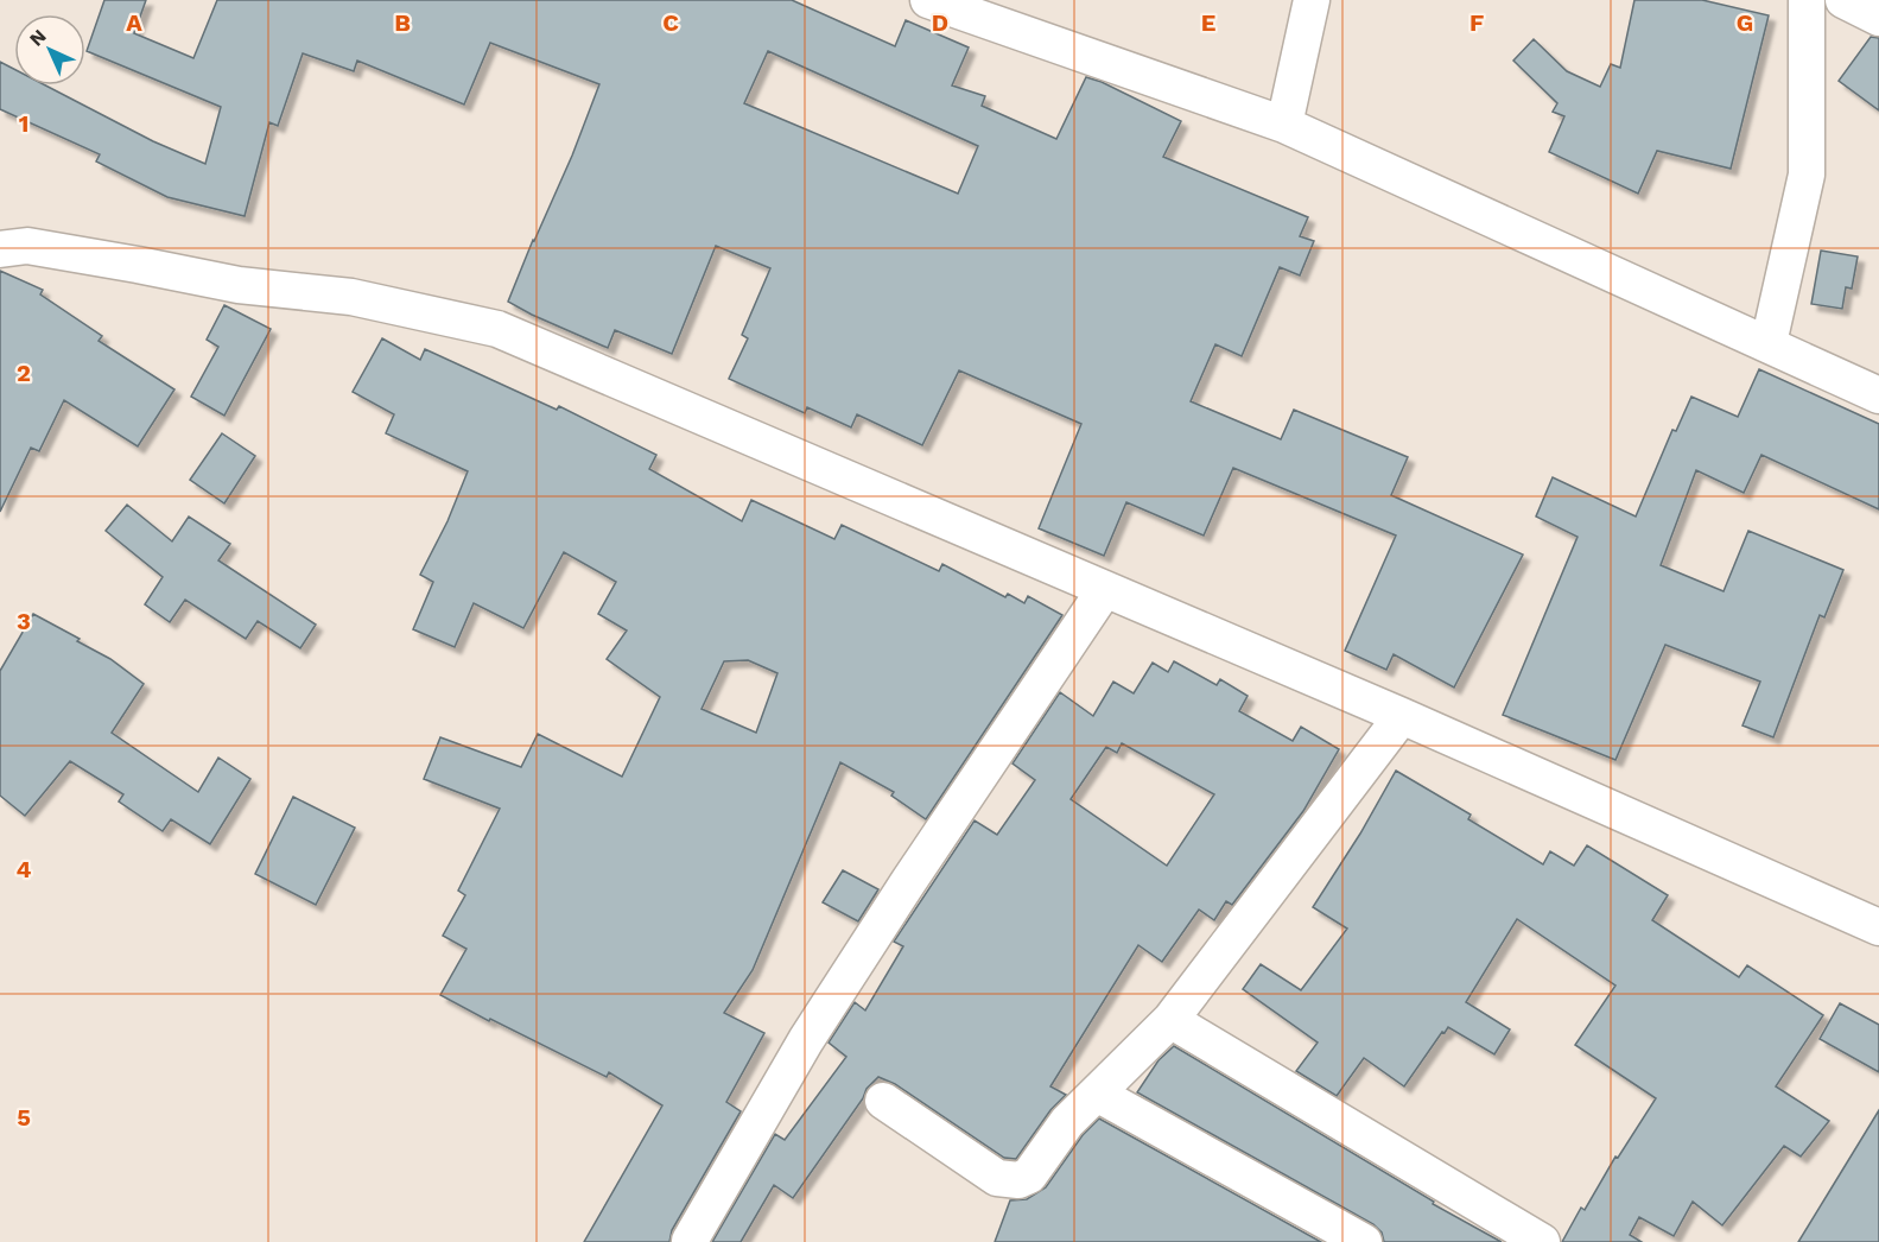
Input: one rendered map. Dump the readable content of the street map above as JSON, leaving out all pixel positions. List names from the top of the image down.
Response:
{
  "north": "top left",
  "grid": {
    "columns": [
      "A",
      "B",
      "C",
      "D",
      "E",
      "F",
      "G"
    ],
    "rows": [
      "1",
      "2",
      "3",
      "4",
      "5"
    ]
  }
}
